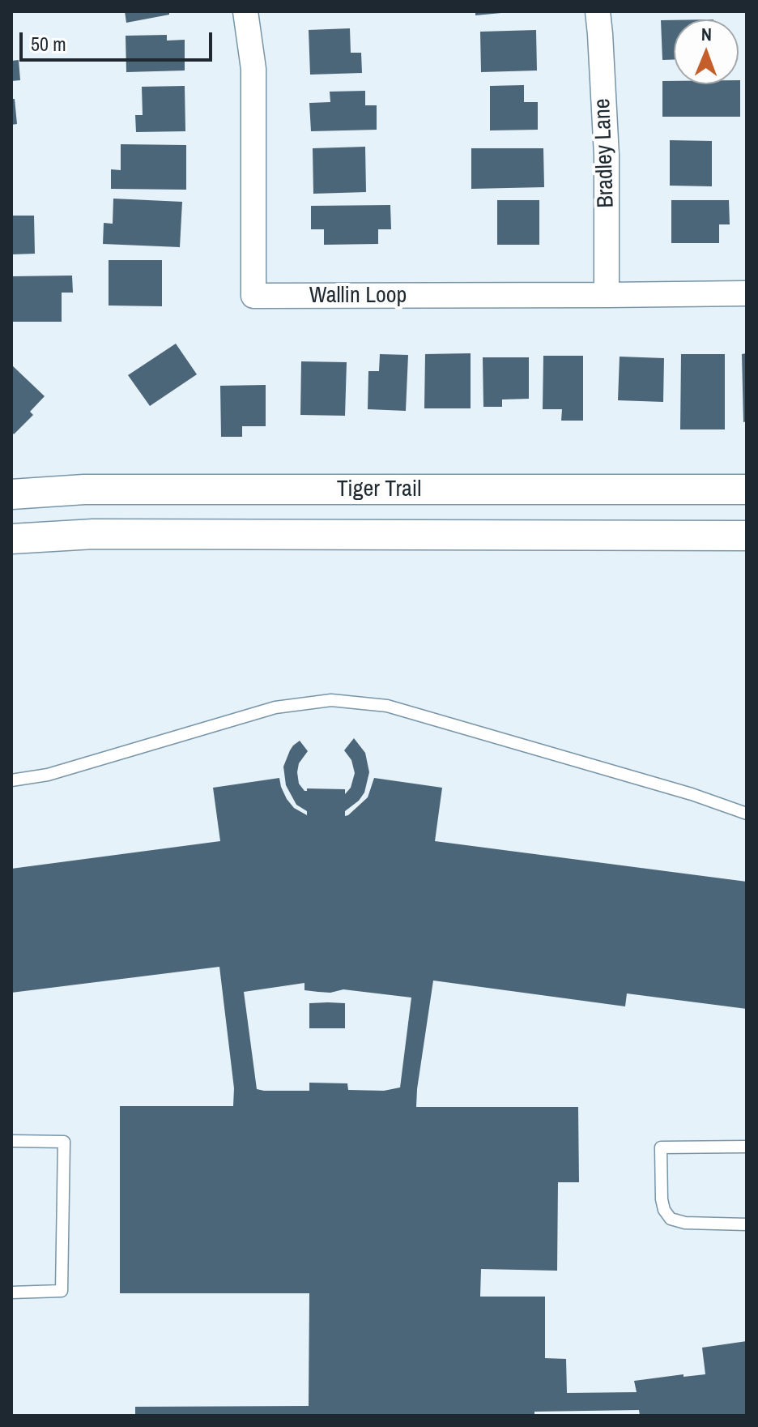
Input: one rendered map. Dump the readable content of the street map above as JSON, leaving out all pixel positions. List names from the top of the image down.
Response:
{
  "streets": {
    "street": ["Bradley Lane", "Wallin Loop", "Tiger Trail"]
  },
  "crossings": [
    ["Bradley Lane", "Wallin Loop"]
  ],
  "scale_bar": "50 m",
  "north": "top"
}
